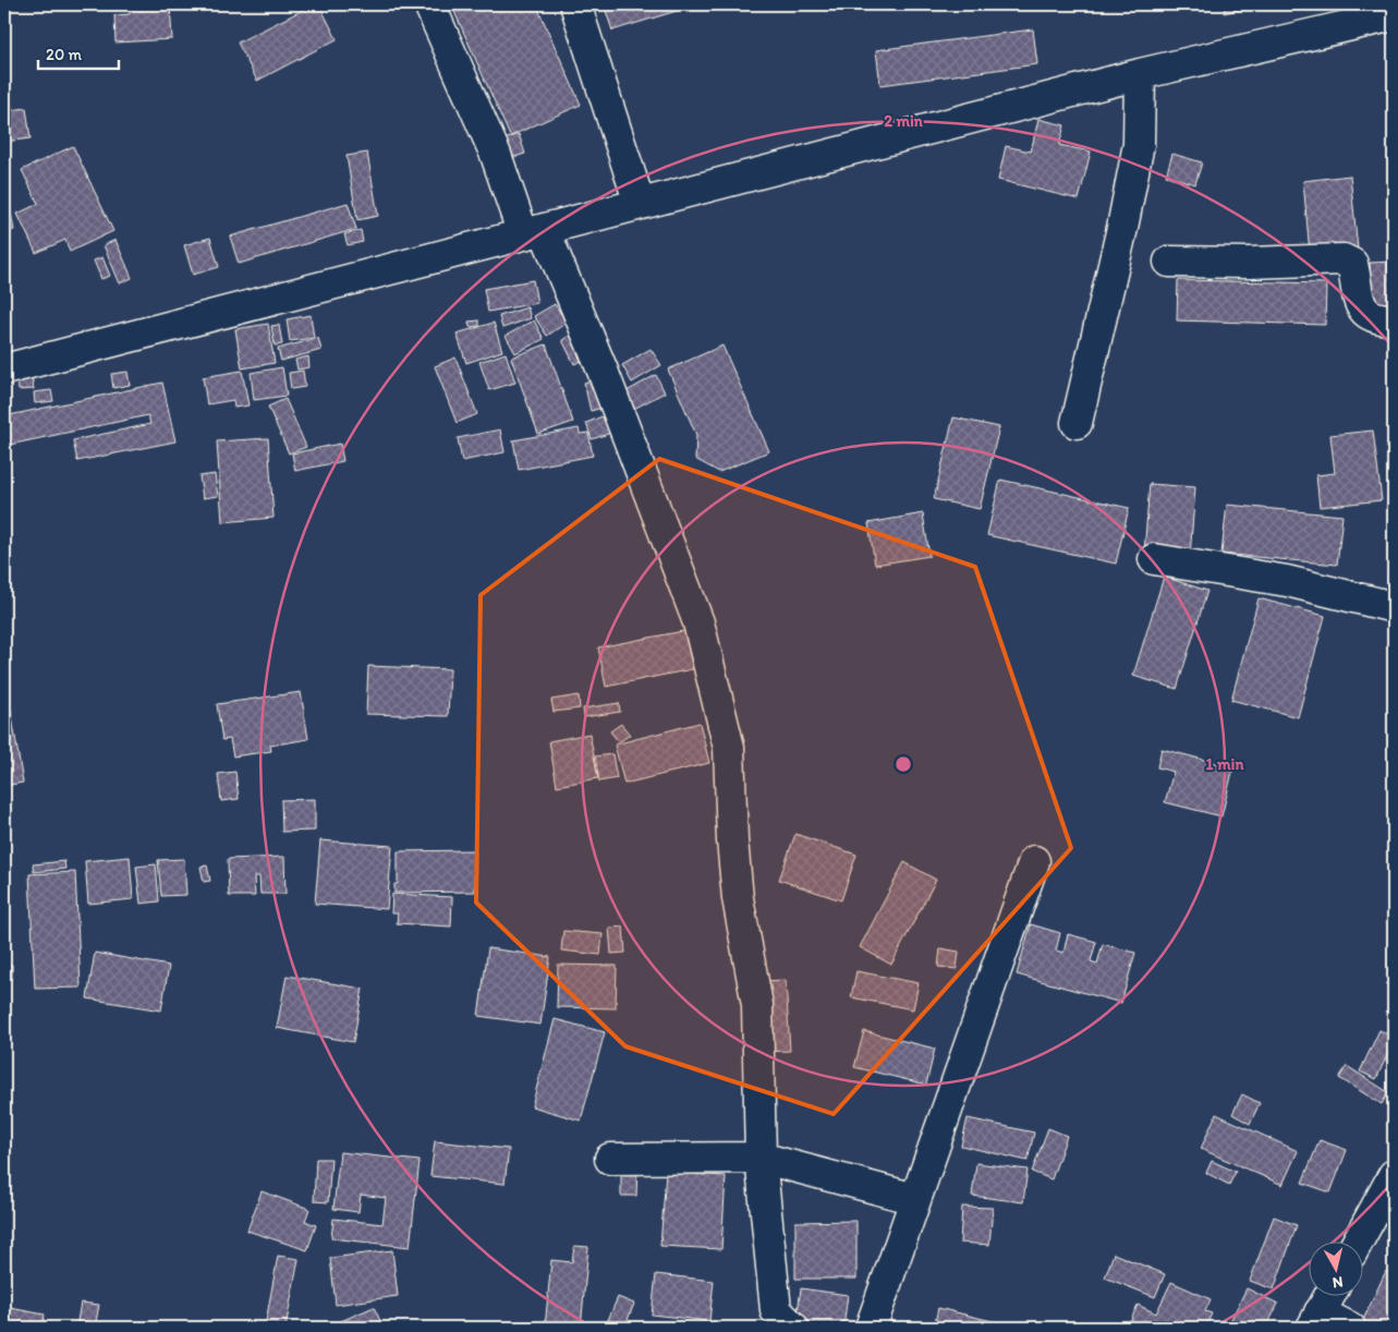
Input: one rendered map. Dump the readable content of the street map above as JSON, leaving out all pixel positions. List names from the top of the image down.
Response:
{
  "scale_bar": "20 m",
  "north": "bottom",
  "rings": ["2 min", "1 min"]
}
